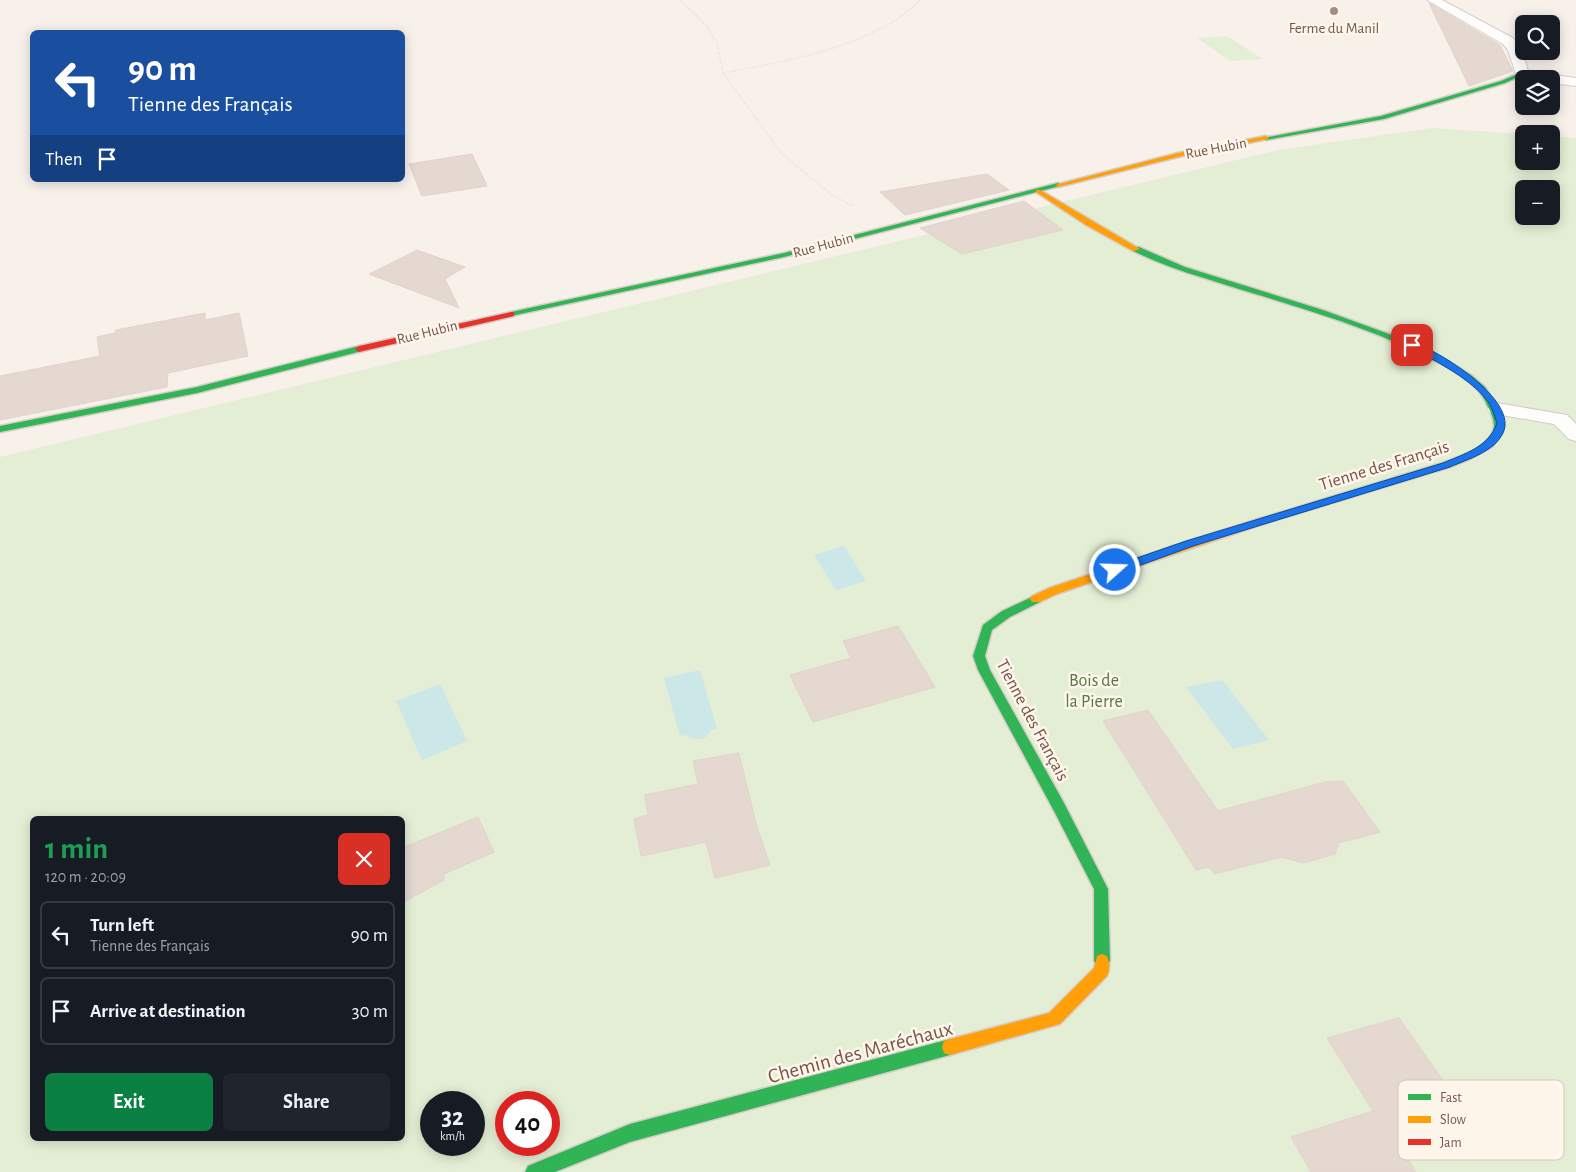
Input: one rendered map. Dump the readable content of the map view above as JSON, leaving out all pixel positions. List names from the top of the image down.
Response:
{
  "streets": {
    "street": ["Rue Hubin", "Tienne des Français", "Chemin des Maréchaux"]
  },
  "crossings": [
    ["Tienne des Français", "Chemin des Maréchaux"]
  ],
  "parks": ["Bois de la Pierre"],
  "places": ["Ferme du Manil"],
  "legend": ["Fast", "Slow", "Jam"],
  "page": {
    "map_buttons": ["+", "−"],
    "turn": ["90 m", "Tienne des Français"],
    "then": "Then",
    "heading": ["1 min", "120 m · 20:09"],
    "list": [
      {
        "name": "Turn left",
        "note": "Tienne des Français",
        "value": "90 m"
      },
      {
        "name": "Arrive at destination",
        "value": "30 m"
      }
    ],
    "buttons": ["Exit", "Share"],
    "speed": "32 km/h",
    "limit": "40"
  }
}
